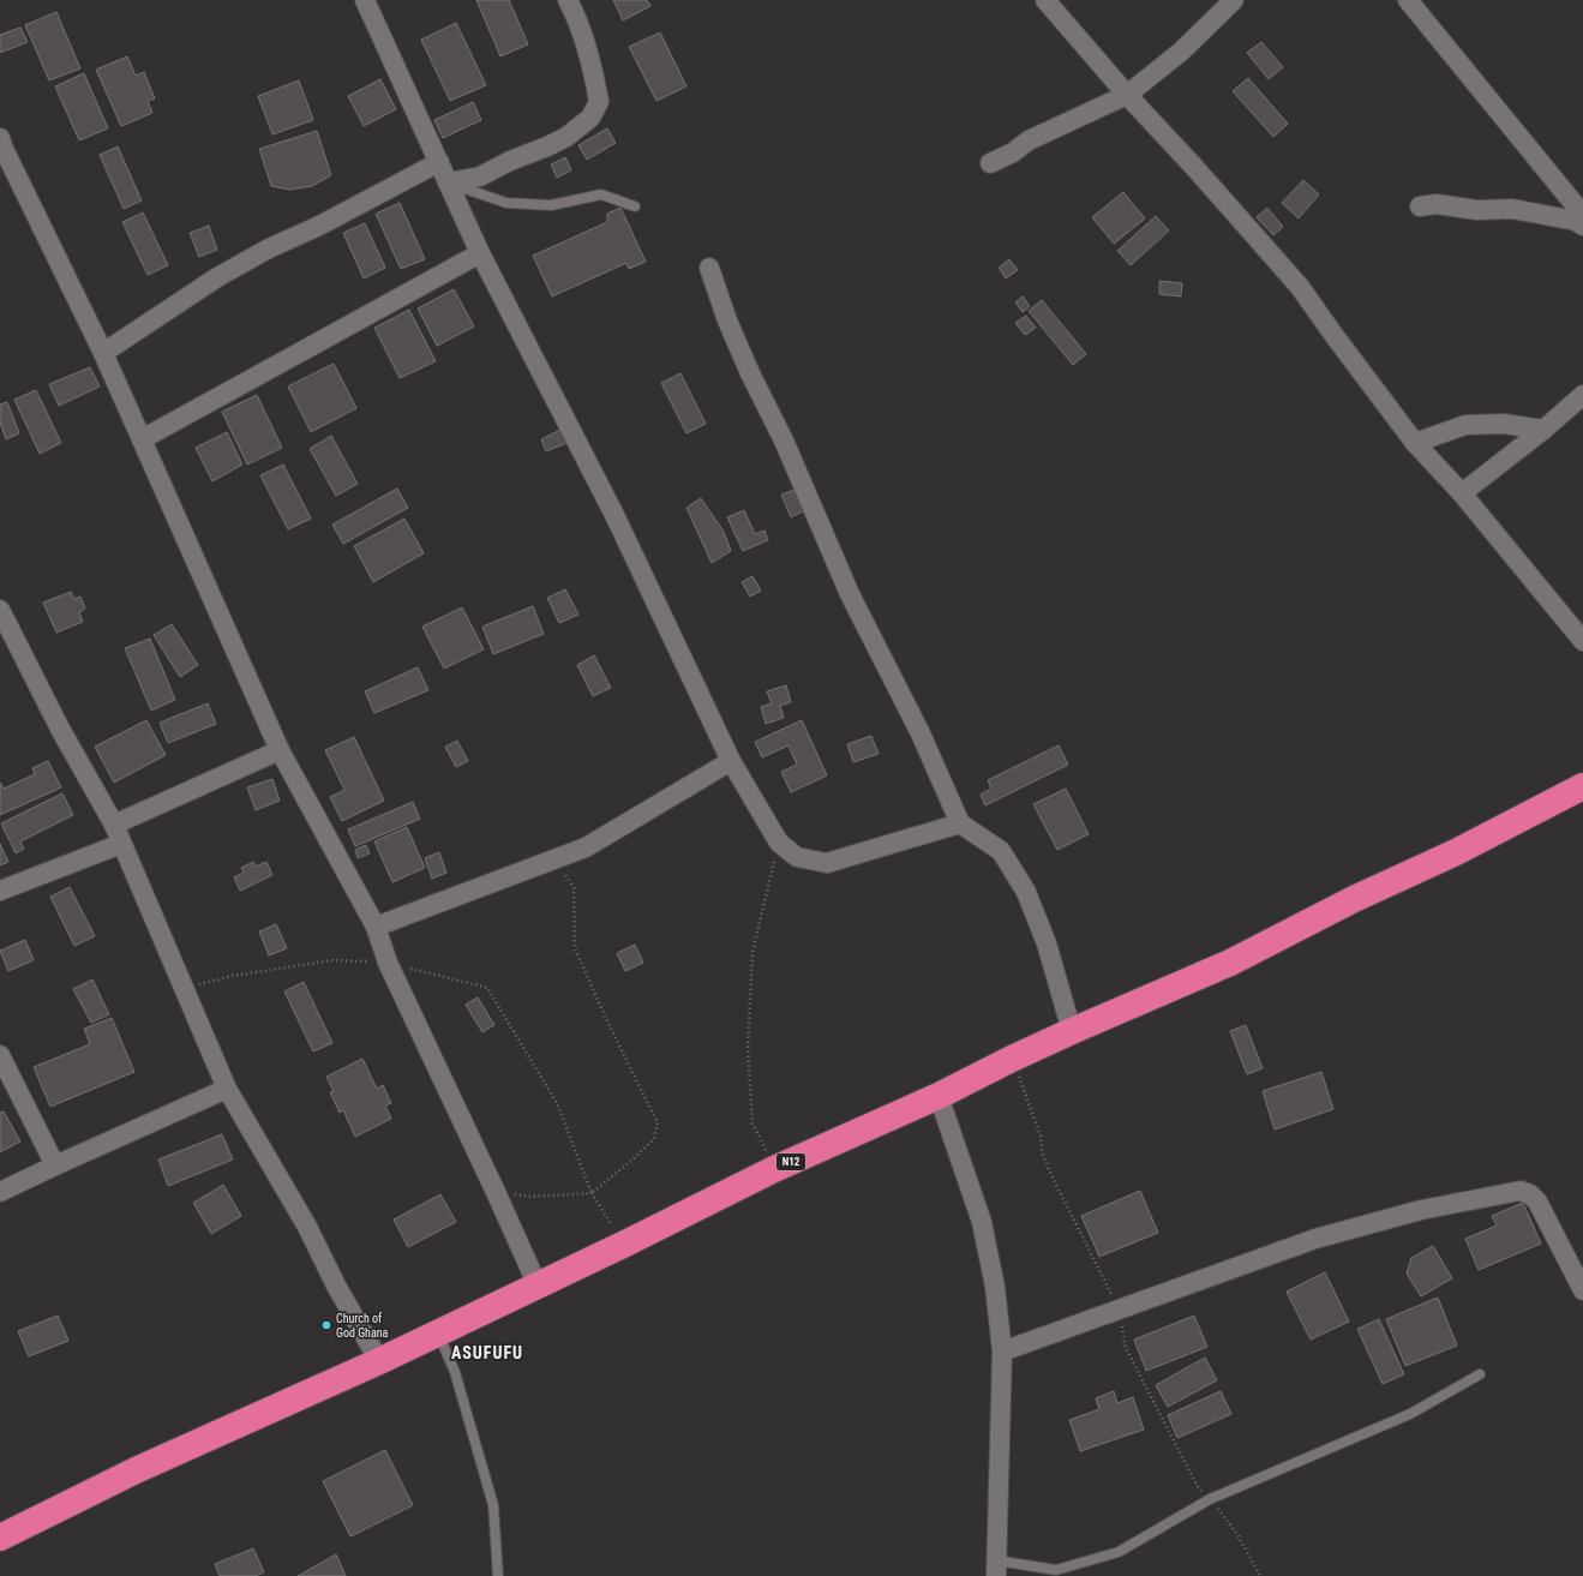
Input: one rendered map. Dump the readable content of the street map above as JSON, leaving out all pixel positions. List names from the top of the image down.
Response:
{
  "streets": {
    "highway": ["N12"]
  },
  "districts": ["ASUFUFU"],
  "places": ["Church of God Ghana"]
}
